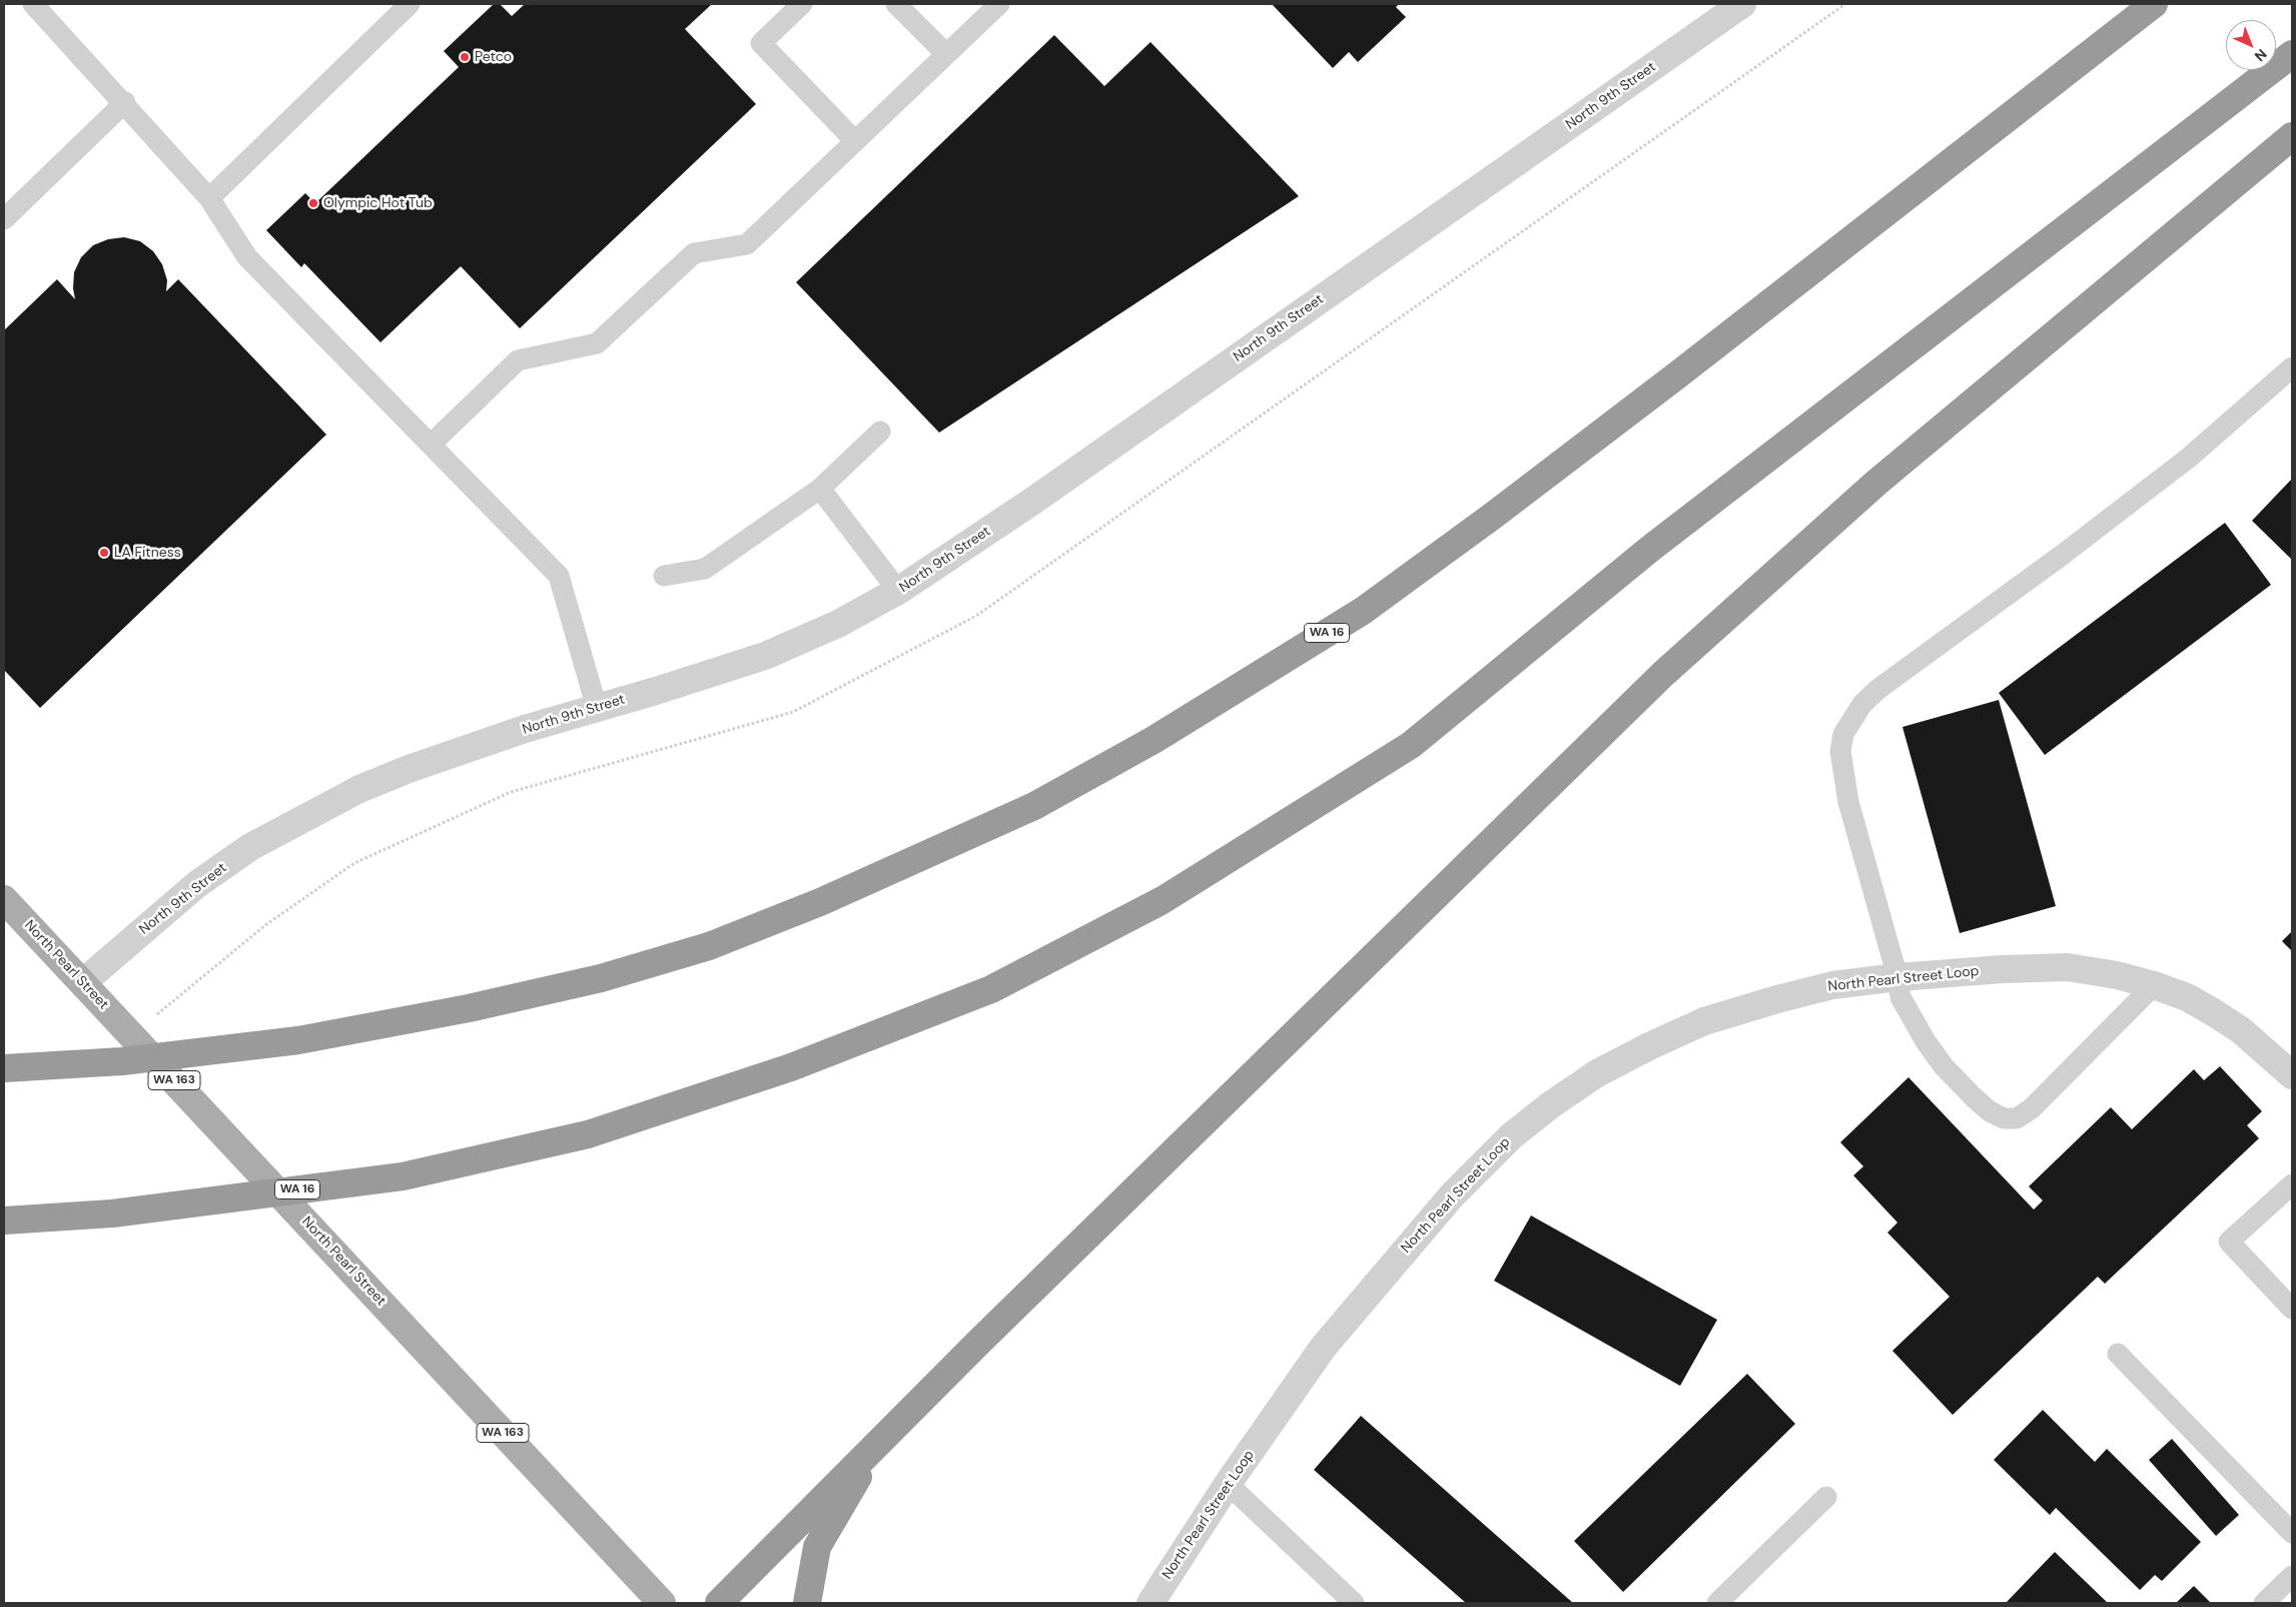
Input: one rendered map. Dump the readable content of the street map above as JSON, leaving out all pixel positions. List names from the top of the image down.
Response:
{
  "streets": {
    "highway": ["WA 16"],
    "main road": ["North Pearl Street", "WA 163"],
    "street": ["North 9th Street", "North Pearl Street Loop"]
  },
  "crossings": [
    ["North 9th Street", "North Pearl Street"]
  ],
  "places": ["Petco", "Olympic Hot Tub", "LA Fitness"],
  "north": "bottom right"
}
